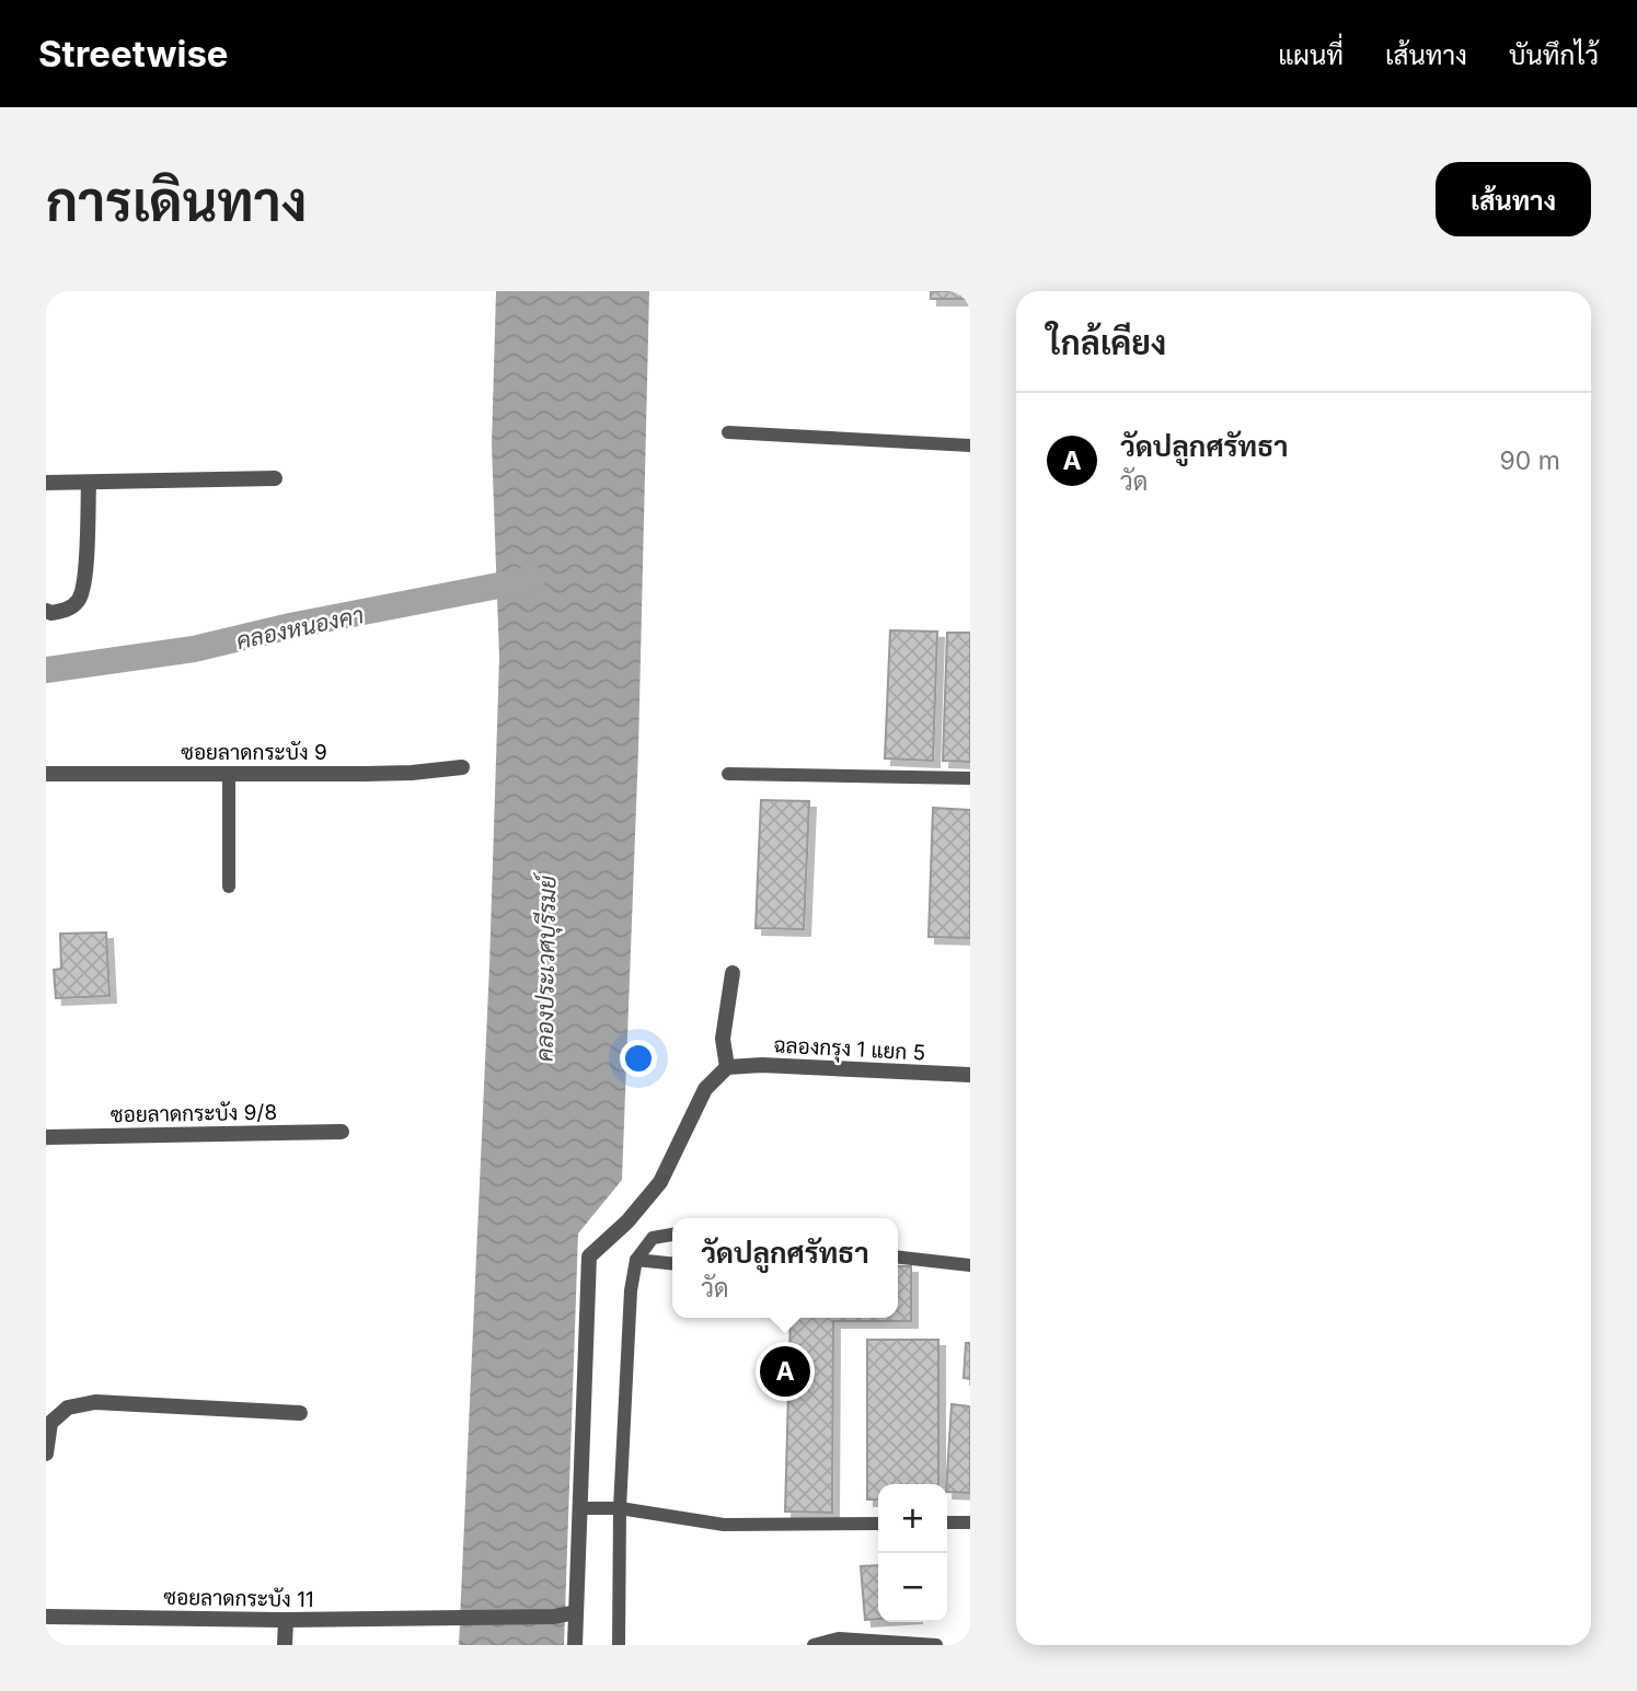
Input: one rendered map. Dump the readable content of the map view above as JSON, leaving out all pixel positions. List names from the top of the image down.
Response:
{
  "streets": {
    "street": [
      "ซอยลาดกระบัง 9",
      "ฉลองกรุง 1 แยก 5",
      "ซอยลาดกระบัง 9/8",
      "ซอยลาดกระบัง 11"
    ]
  },
  "water": ["คลองหนองคา", "คลองประเวศบุรีรมย์"],
  "page": {
    "header": "Streetwise",
    "nav": ["แผนที่", "เส้นทาง", "บันทึกไว้"],
    "buttons": "เส้นทาง",
    "title": "การเดินทาง",
    "heading": "ใกล้เคียง",
    "list": [
      {
        "mark": "A",
        "name": "วัดปลูกศรัทธา",
        "note": "วัด",
        "value": "90 m"
      }
    ],
    "popup": ["วัดปลูกศรัทธา", "วัด"],
    "pins": "A",
    "map_buttons": ["+", "−"]
  }
}
